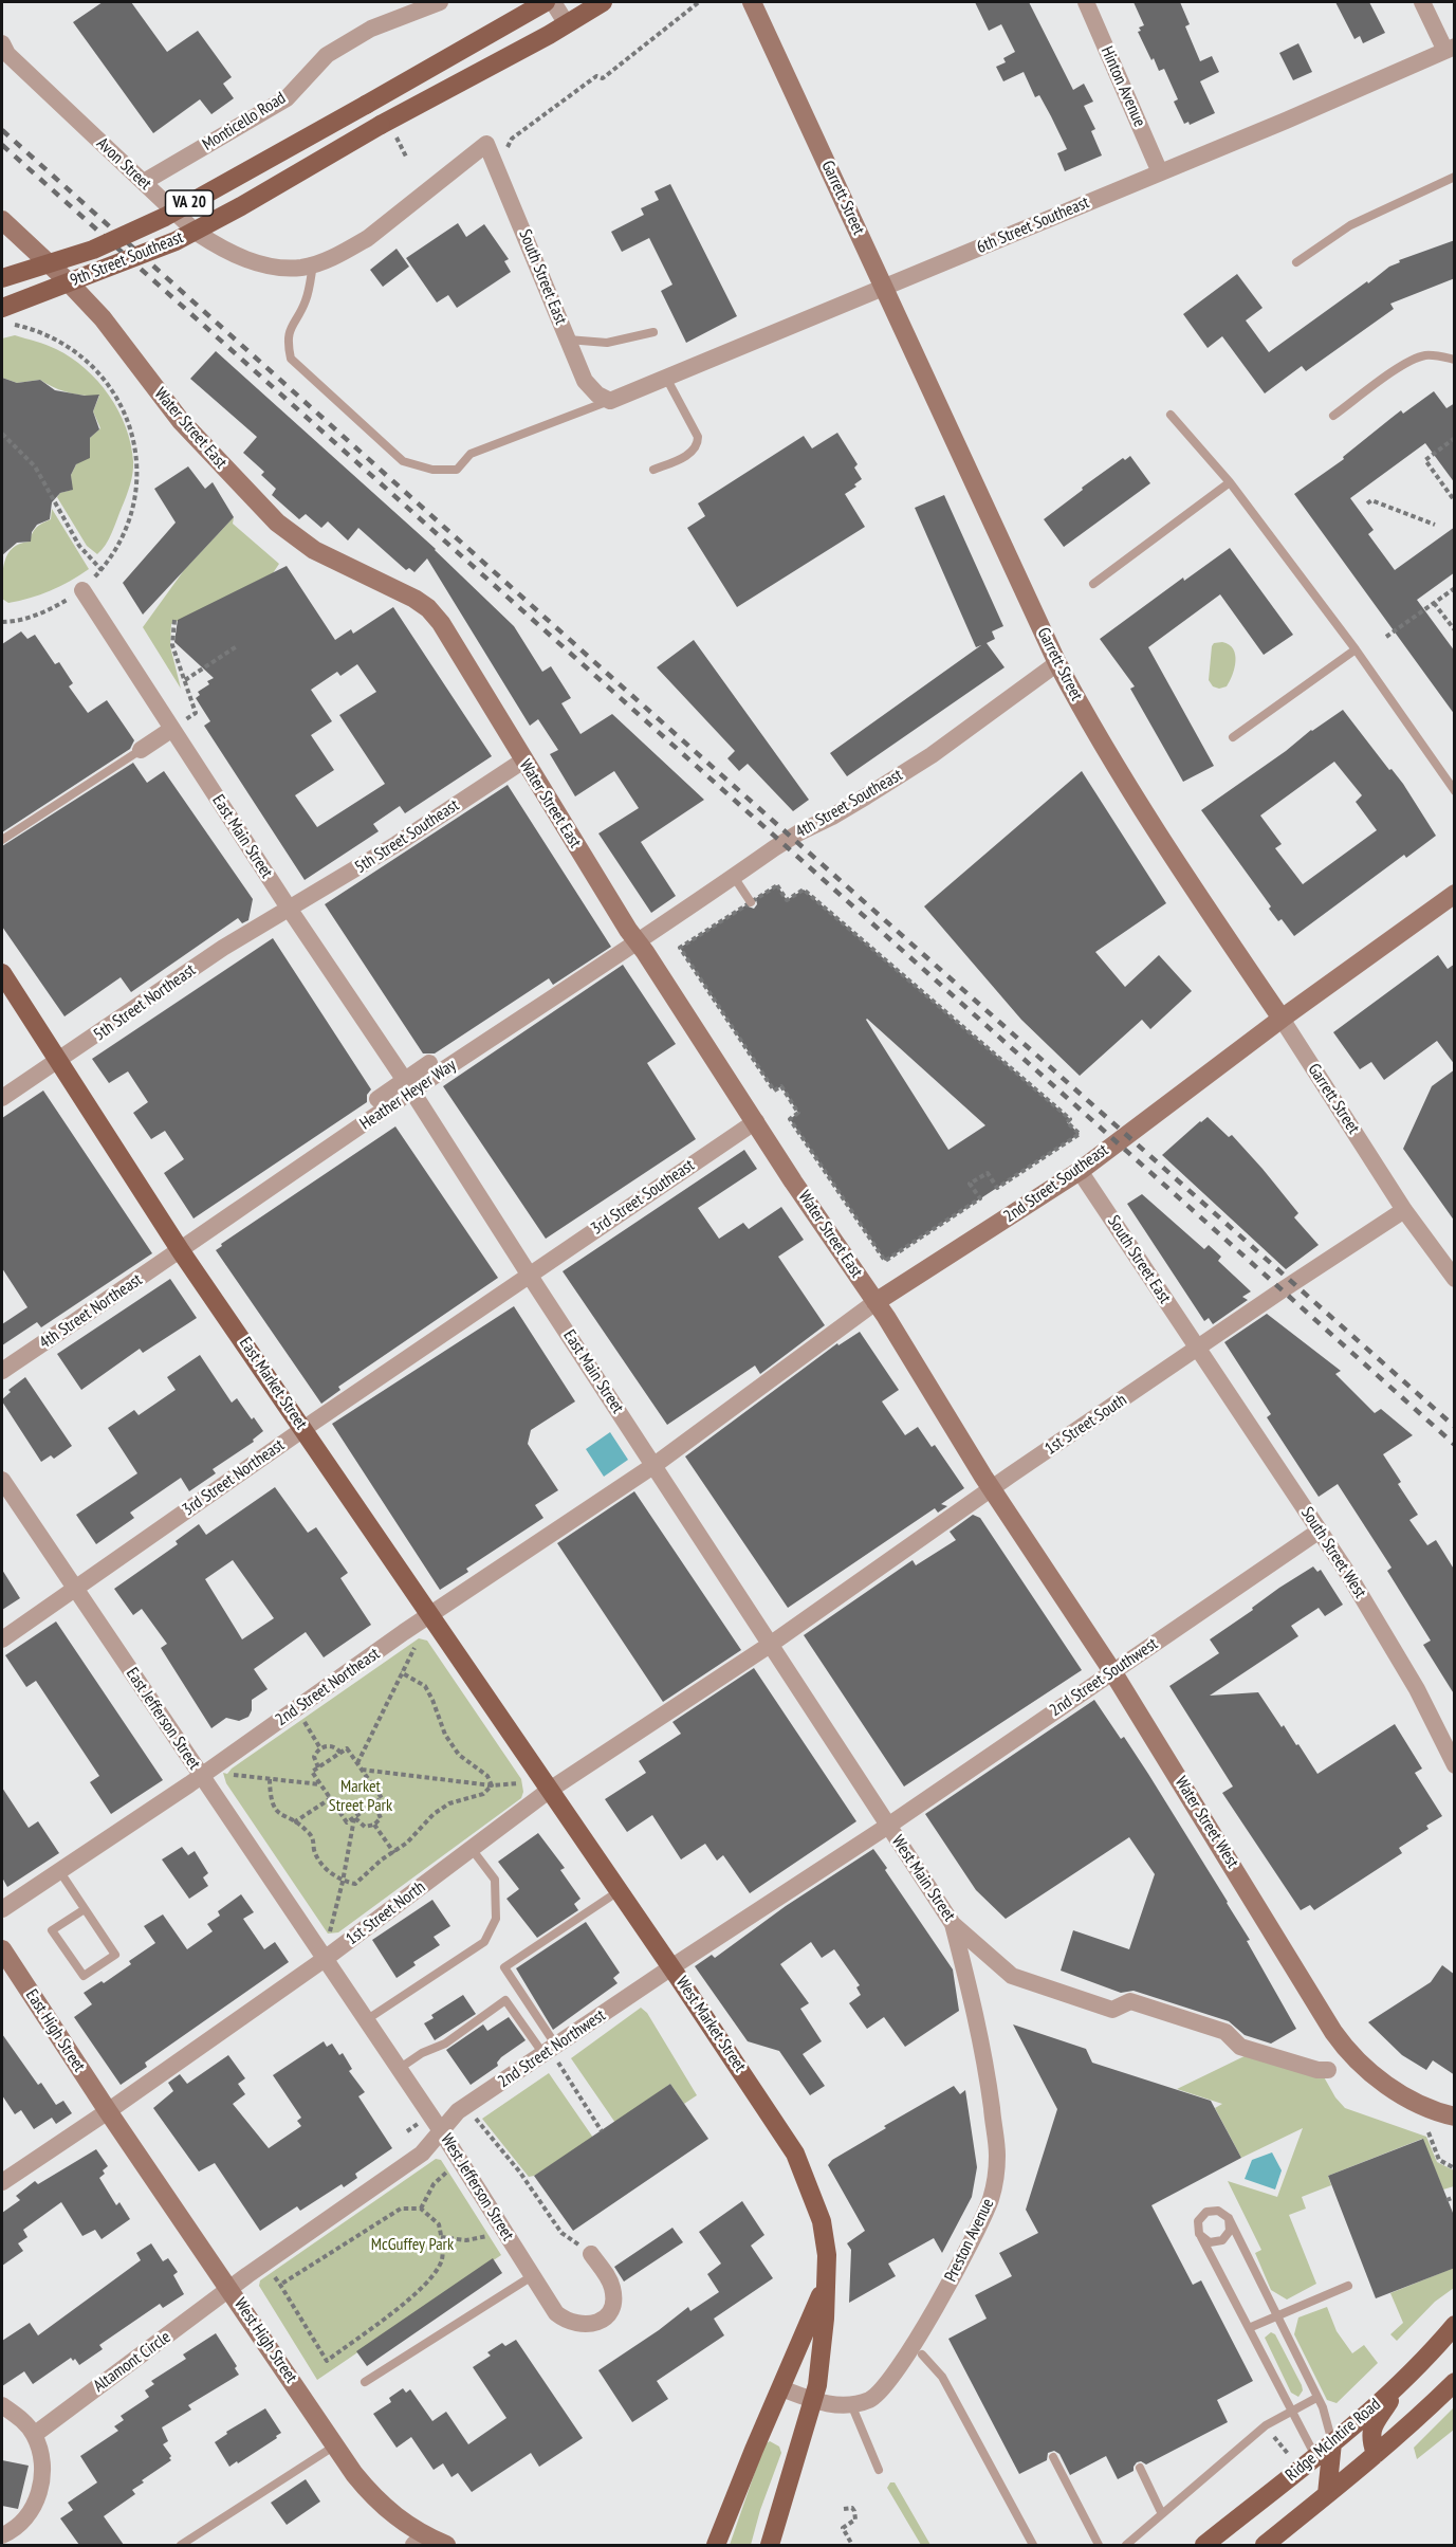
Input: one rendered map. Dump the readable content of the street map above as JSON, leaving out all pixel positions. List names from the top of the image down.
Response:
{
  "streets": {
    "main road": [
      "VA 20",
      "9th Street Southeast",
      "East Market Street",
      "West Market Street",
      "Ridge McIntire Road"
    ],
    "street": [
      "Hinton Avenue",
      "Monticello Road",
      "Avon Street",
      "Garrett Street",
      "6th Street Southeast",
      "South Street East",
      "Water Street East",
      "4th Street Southeast",
      "East Main Street",
      "5th Street Southeast",
      "5th Street Northeast",
      "Heather Heyer Way",
      "2nd Street Southeast",
      "3rd Street Southeast",
      "4th Street Northeast",
      "1st Street South",
      "3rd Street Northeast",
      "South Street West",
      "2nd Street Southwest",
      "2nd Street Northeast",
      "East Jefferson Street",
      "Water Street West",
      "West Main Street",
      "1st Street North",
      "East High Street",
      "2nd Street Northwest",
      "West Jefferson Street",
      "Preston Avenue",
      "West High Street",
      "Altamont Circle"
    ]
  },
  "crossings": [
    ["Hinton Avenue", "6th Street Southeast"],
    ["Monticello Road", "Avon Street"],
    ["Avon Street", "South Street East"],
    ["Garrett Street", "6th Street Southeast"],
    ["Garrett Street", "4th Street Southeast"],
    ["Garrett Street", "2nd Street Southeast"],
    ["Garrett Street", "1st Street South"],
    ["VA 20", "9th Street Southeast"],
    ["6th Street Southeast", "South Street East"],
    ["South Street East", "2nd Street Southeast"],
    ["South Street East", "1st Street South"],
    ["South Street East", "South Street West"],
    ["Water Street East", "4th Street Southeast"],
    ["Water Street East", "5th Street Southeast"],
    ["Water Street East", "Heather Heyer Way"],
    ["Water Street East", "2nd Street Southeast"],
    ["Water Street East", "3rd Street Southeast"],
    ["Water Street East", "1st Street South"],
    ["Water Street East", "Water Street West"],
    ["4th Street Southeast", "Heather Heyer Way"],
    ["East Main Street", "5th Street Southeast"],
    ["East Main Street", "5th Street Northeast"],
    ["East Main Street", "Heather Heyer Way"],
    ["East Main Street", "2nd Street Southeast"],
    ["East Main Street", "3rd Street Southeast"],
    ["East Main Street", "1st Street South"],
    ["East Main Street", "3rd Street Northeast"],
    ["East Main Street", "2nd Street Northeast"],
    ["East Main Street", "West Main Street"],
    ["East Main Street", "1st Street North"],
    ["5th Street Southeast", "5th Street Northeast"],
    ["5th Street Northeast", "East Market Street"],
    ["Heather Heyer Way", "4th Street Northeast"],
    ["Heather Heyer Way", "East Market Street"],
    ["2nd Street Southeast", "2nd Street Northeast"],
    ["3rd Street Southeast", "3rd Street Northeast"],
    ["4th Street Northeast", "East Market Street"],
    ["East Market Street", "3rd Street Northeast"],
    ["East Market Street", "2nd Street Northeast"],
    ["East Market Street", "1st Street North"],
    ["East Market Street", "West Market Street"],
    ["1st Street South", "South Street West"],
    ["1st Street South", "Water Street West"],
    ["1st Street South", "West Main Street"],
    ["1st Street South", "1st Street North"],
    ["3rd Street Northeast", "East Jefferson Street"],
    ["South Street West", "2nd Street Southwest"],
    ["2nd Street Southwest", "Water Street West"],
    ["2nd Street Southwest", "West Main Street"],
    ["2nd Street Southwest", "2nd Street Northwest"],
    ["2nd Street Northeast", "East Jefferson Street"],
    ["East Jefferson Street", "1st Street North"],
    ["East Jefferson Street", "West Jefferson Street"],
    ["West Main Street", "1st Street North"],
    ["West Main Street", "2nd Street Northwest"],
    ["West Main Street", "Preston Avenue"],
    ["1st Street North", "West Market Street"],
    ["1st Street North", "East High Street"],
    ["1st Street North", "West Jefferson Street"],
    ["1st Street North", "West High Street"],
    ["West Market Street", "2nd Street Northwest"],
    ["West Market Street", "Preston Avenue"],
    ["East High Street", "West High Street"],
    ["2nd Street Northwest", "West Jefferson Street"],
    ["2nd Street Northwest", "West High Street"],
    ["2nd Street Northwest", "Altamont Circle"],
    ["West High Street", "Altamont Circle"]
  ],
  "parks": ["Market Street Park", "McGuffey Park"]
}
